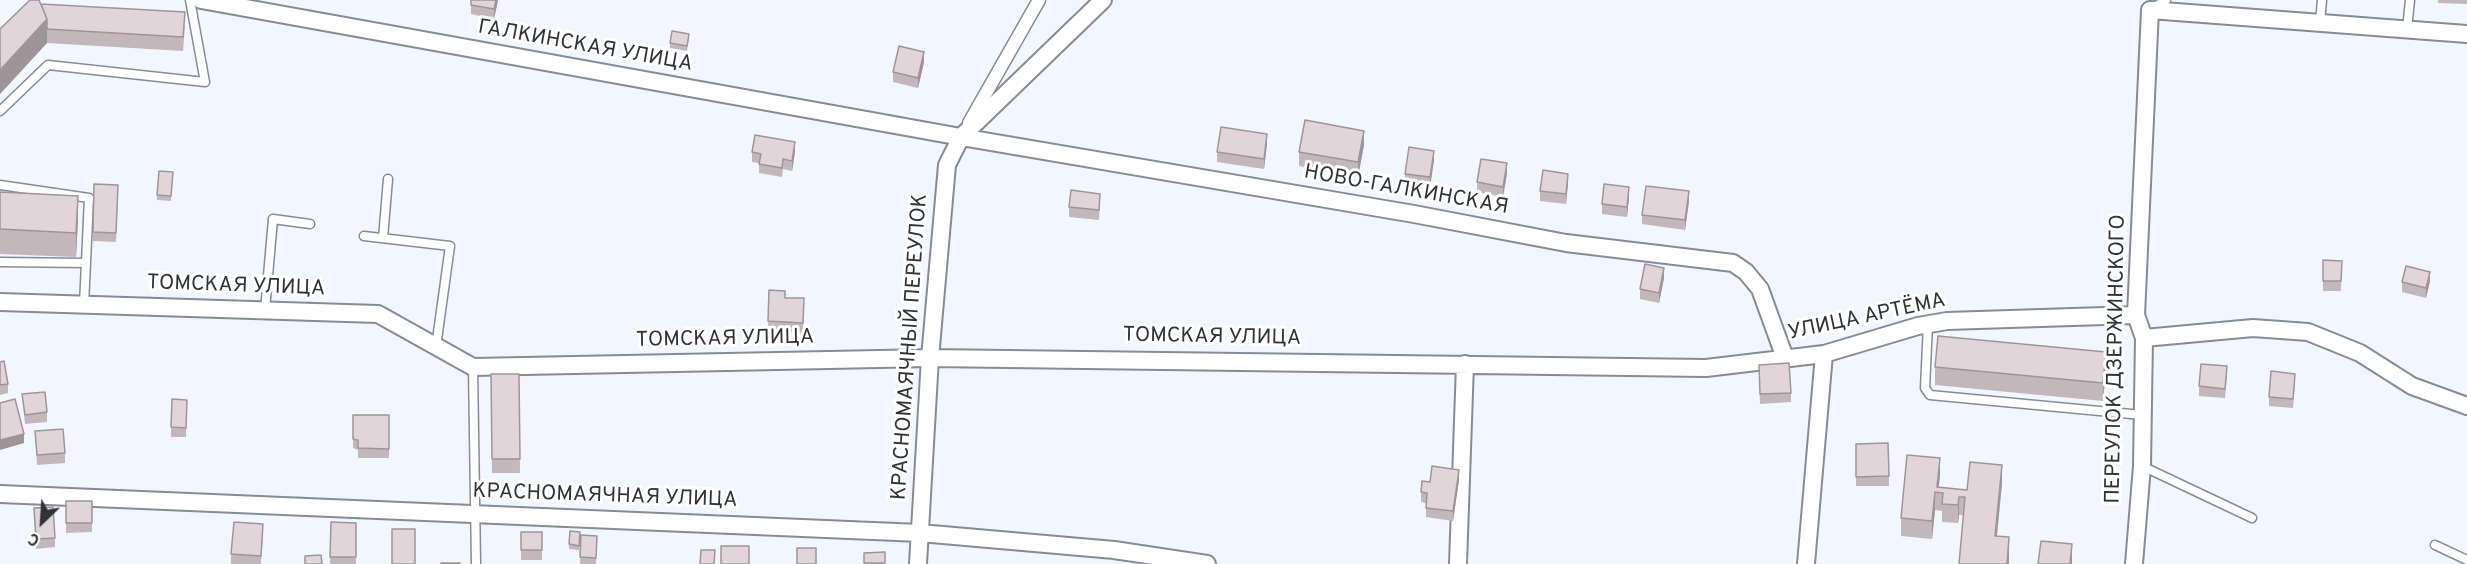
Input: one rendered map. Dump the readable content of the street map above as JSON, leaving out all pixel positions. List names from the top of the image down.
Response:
{
  "streets": {
    "street": [
      "ГАЛКИНСКАЯ УЛИЦА",
      "НОВО-ГАЛКИНСКАЯ",
      "ТОМСКАЯ УЛИЦА",
      "УЛИЦА АРТЁМА",
      "КРАСНОМАЯЧНЫЙ ПЕРЕУЛОК",
      "ПЕРЕУЛОК ДЗЕРЖИНСКОГО",
      "КРАСНОМАЯЧНАЯ УЛИЦА"
    ]
  },
  "crossings": [
    ["ГАЛКИНСКАЯ УЛИЦА", "НОВО-ГАЛКИНСКАЯ"],
    ["ГАЛКИНСКАЯ УЛИЦА", "КРАСНОМАЯЧНЫЙ ПЕРЕУЛОК"],
    ["НОВО-ГАЛКИНСКАЯ", "УЛИЦА АРТЁМА"],
    ["НОВО-ГАЛКИНСКАЯ", "КРАСНОМАЯЧНЫЙ ПЕРЕУЛОК"],
    ["ТОМСКАЯ УЛИЦА", "УЛИЦА АРТЁМА"],
    ["ТОМСКАЯ УЛИЦА", "КРАСНОМАЯЧНЫЙ ПЕРЕУЛОК"],
    ["УЛИЦА АРТЁМА", "ПЕРЕУЛОК ДЗЕРЖИНСКОГО"],
    ["КРАСНОМАЯЧНЫЙ ПЕРЕУЛОК", "КРАСНОМАЯЧНАЯ УЛИЦА"]
  ],
  "north": "bottom left"
}
